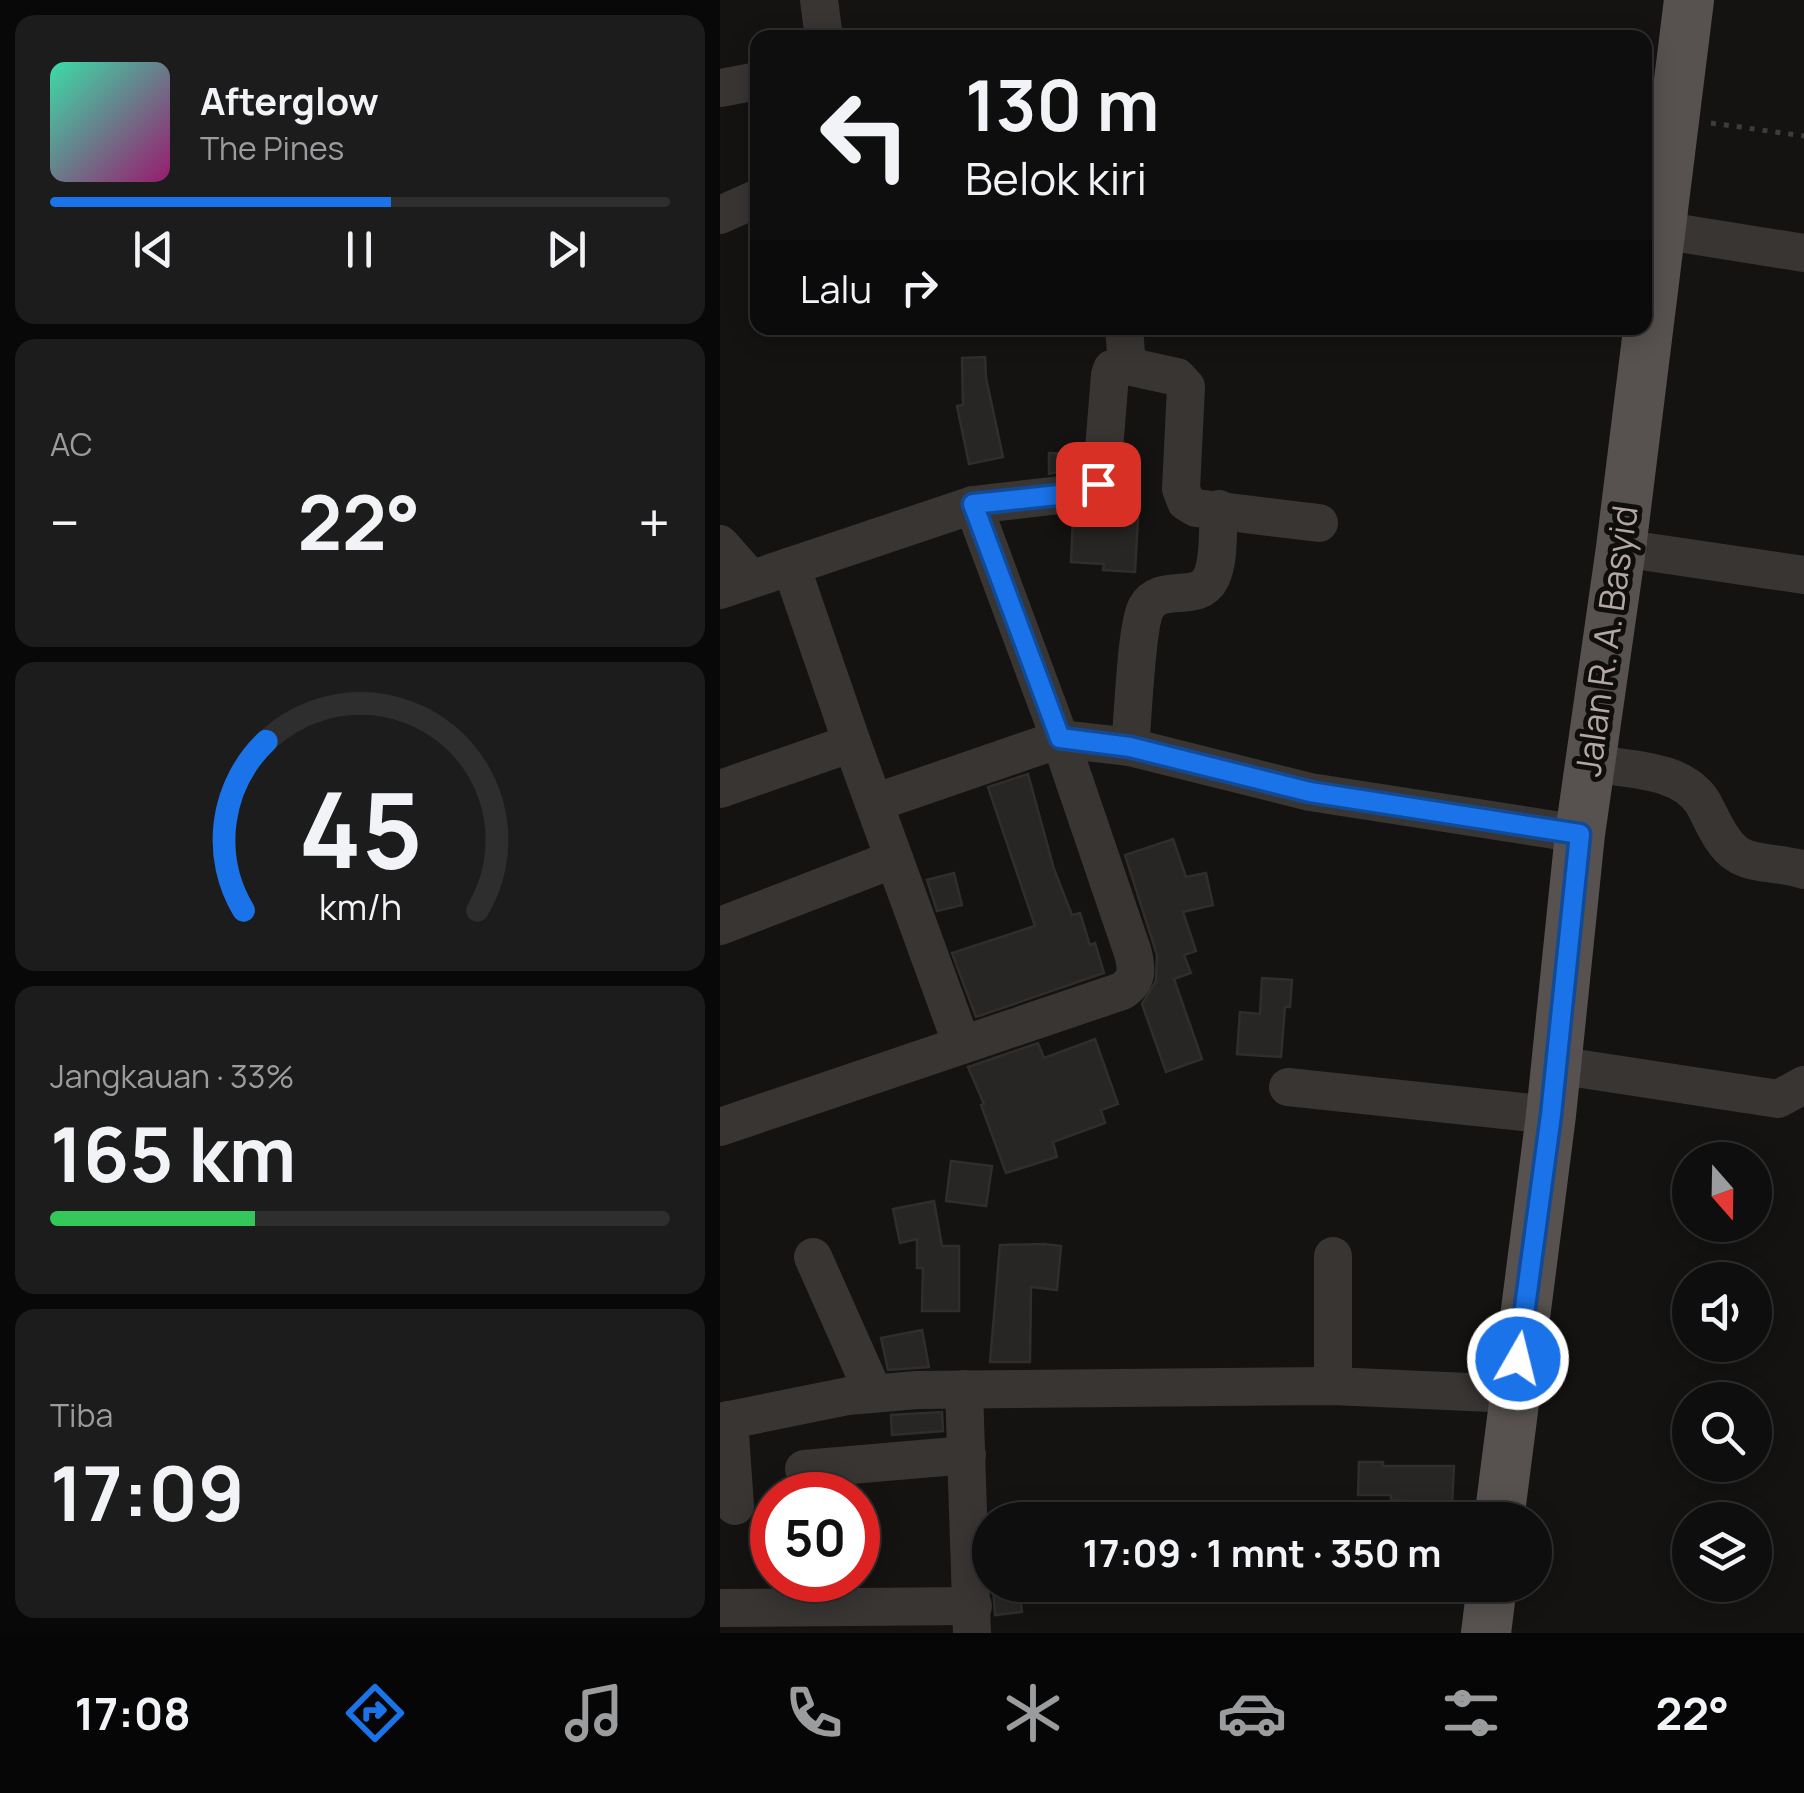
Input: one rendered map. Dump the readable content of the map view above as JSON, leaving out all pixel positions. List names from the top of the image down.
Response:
{
  "streets": {
    "main road": ["Jalan R. A. Basyid"]
  },
  "north": "bottom",
  "page": {
    "turn": ["130 m", "Belok kiri"],
    "song": ["Afterglow", "The Pines"],
    "then": "Lalu",
    "tile": [
      "AC",
      ["Jangkauan · 33%", "165 km"],
      ["Tiba", "17:09"]
    ],
    "heat": ["−", "22°", "+"],
    "limit": "50",
    "trip": "17:09 · 1 mnt · 350 m",
    "tabs": ["17:08", "22°"],
    "gauge": ["45", "km/h"]
  }
}
